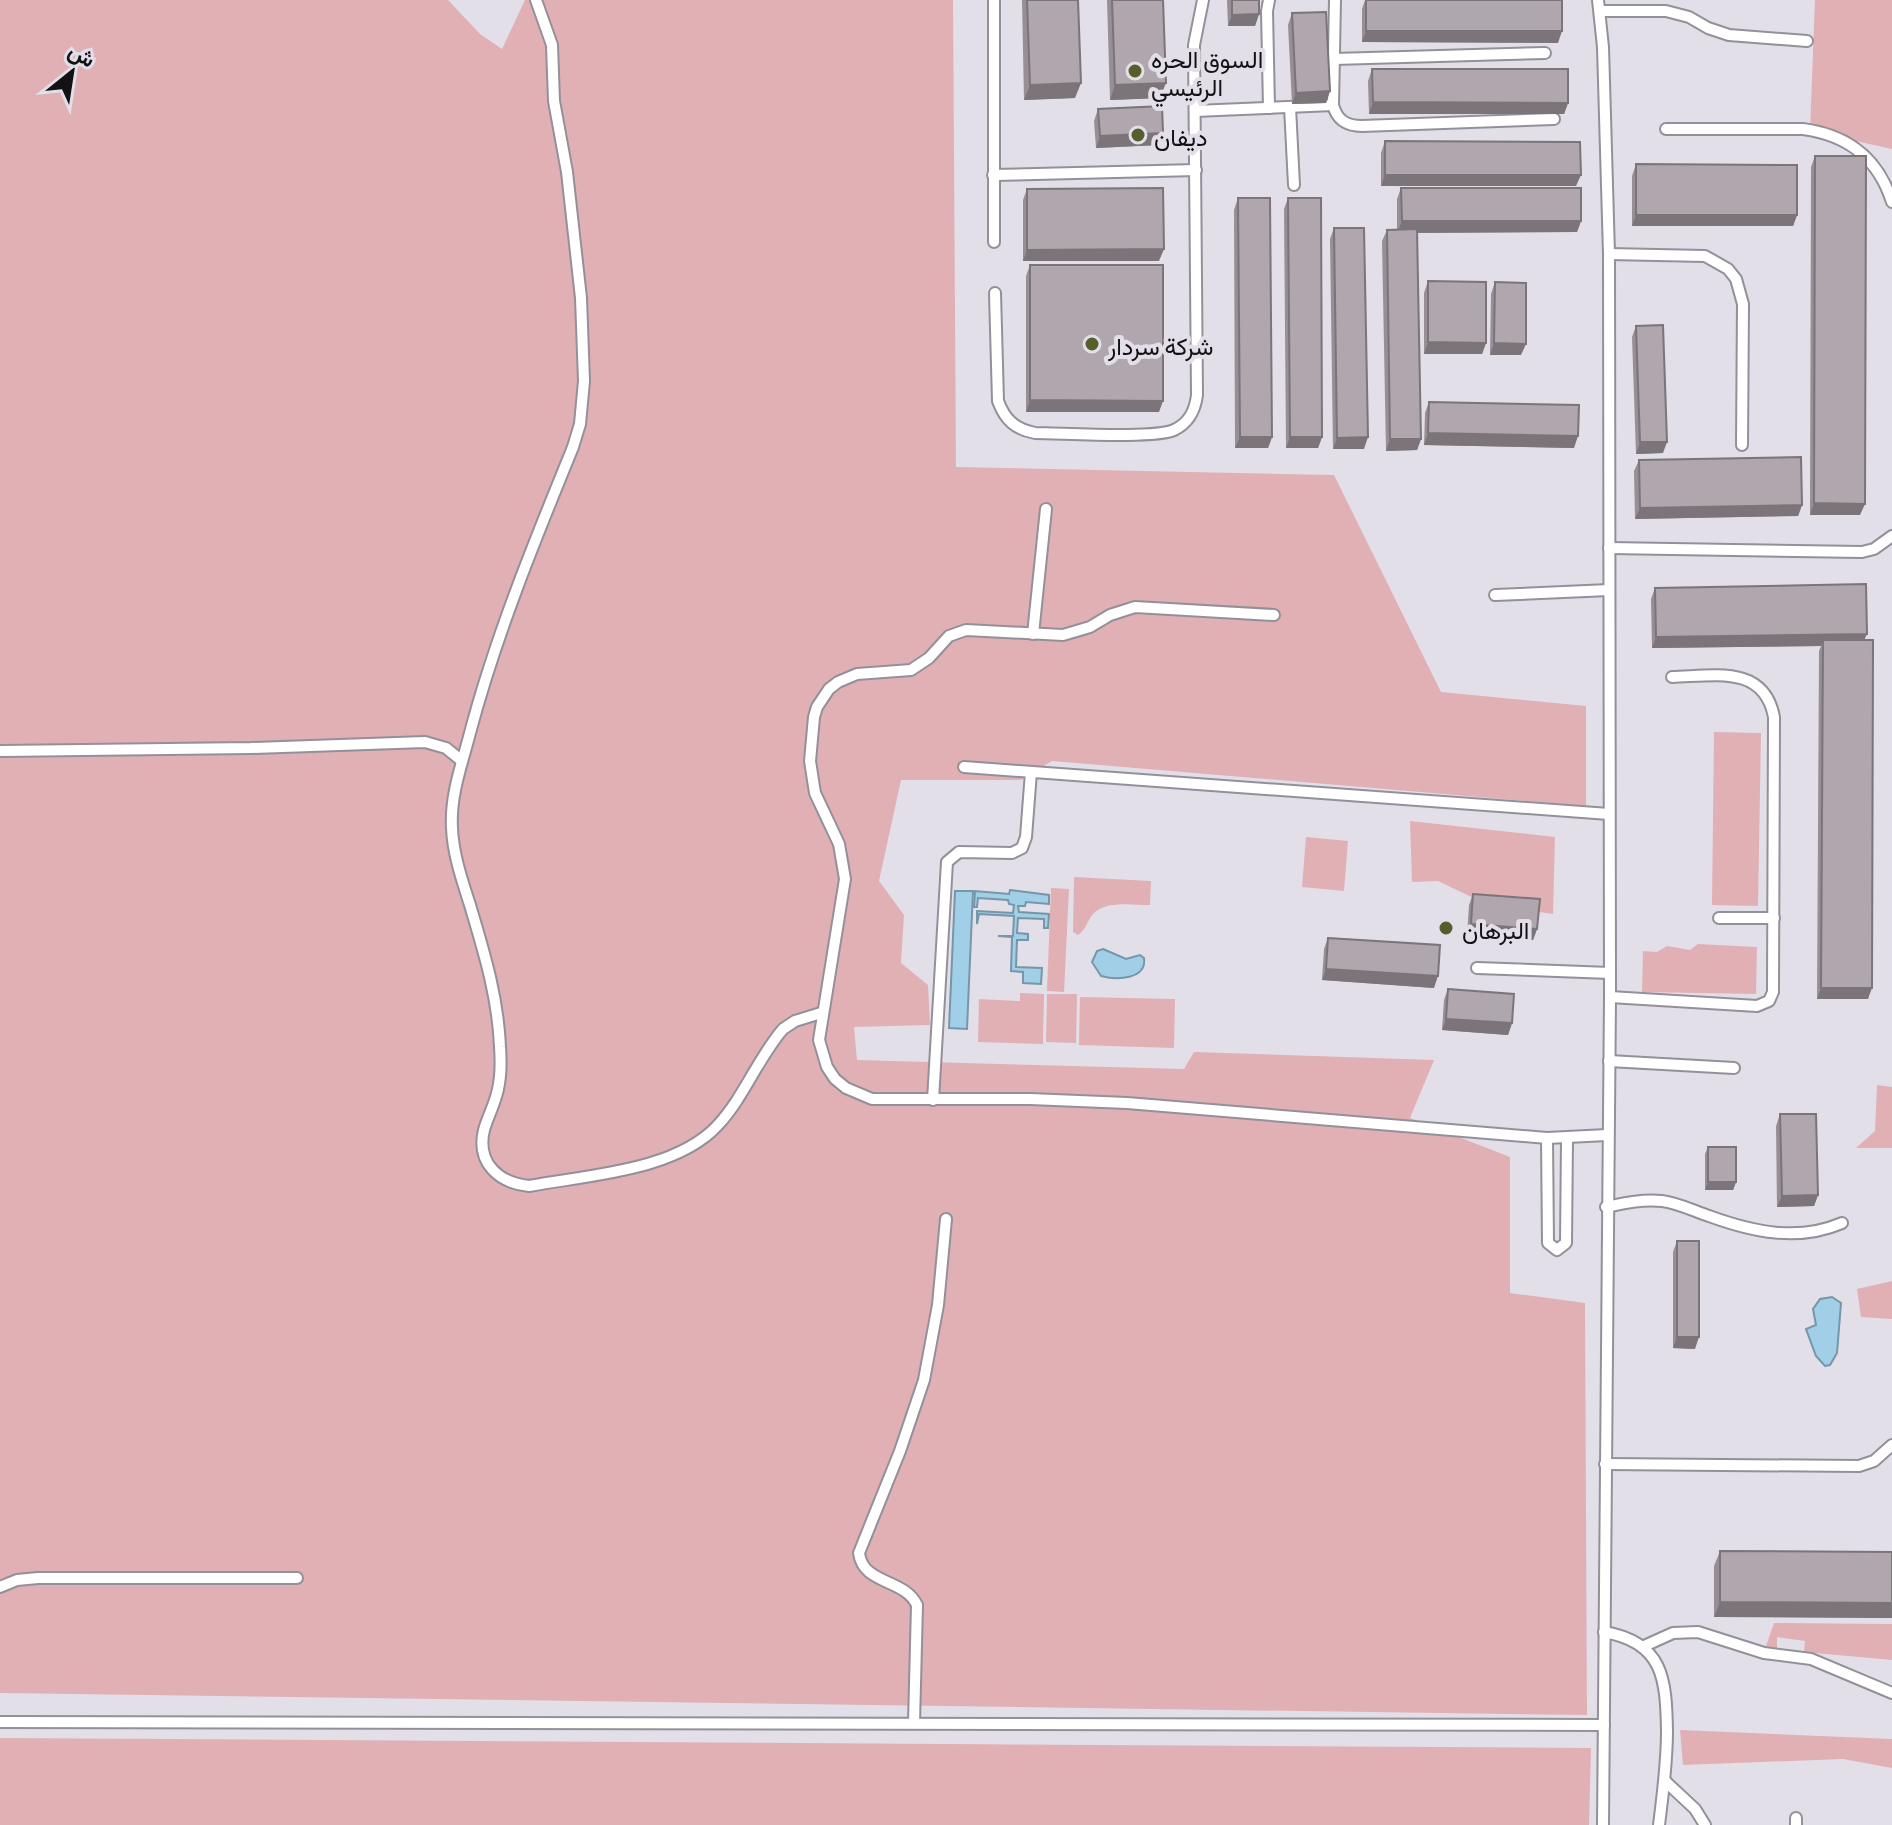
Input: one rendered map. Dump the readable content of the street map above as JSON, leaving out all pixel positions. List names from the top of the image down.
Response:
{
  "places": [
    "السوق الحره الرئيسي",
    "ديفان",
    "شركة سردار",
    "البرهان"
  ],
  "north": "top right"
}
